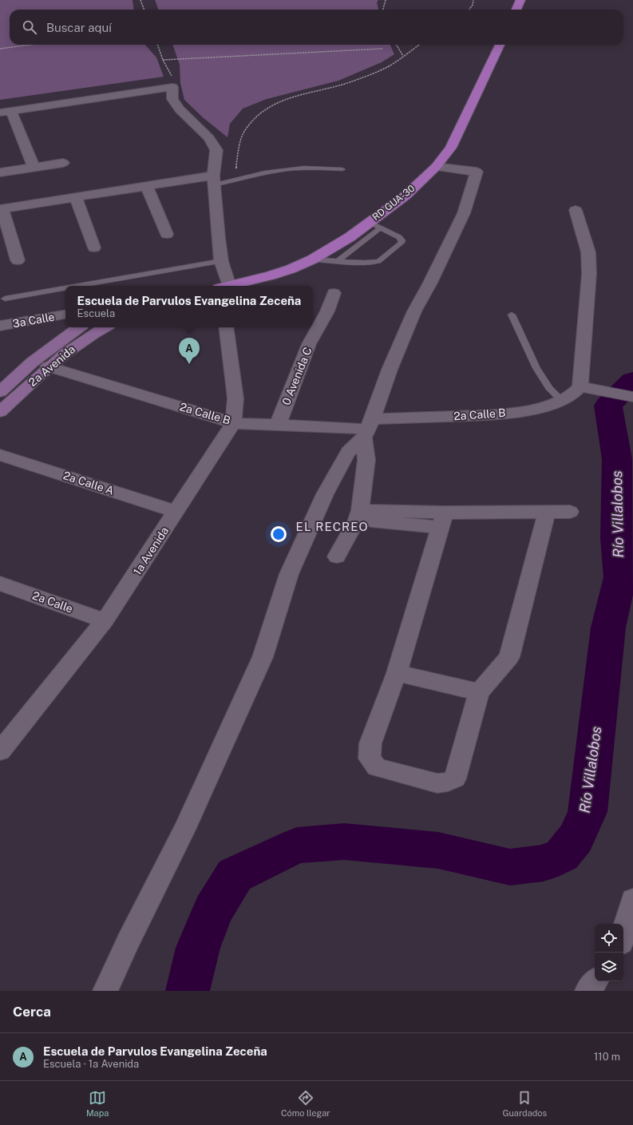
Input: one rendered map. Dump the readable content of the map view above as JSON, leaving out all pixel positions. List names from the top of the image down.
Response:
{
  "streets": {
    "main road": ["RD GUA-30"],
    "street": [
      "3a Calle",
      "2a Avenida",
      "0 Avenida C",
      "2a Calle B",
      "2a Calle A",
      "1a Avenida",
      "2a Calle"
    ]
  },
  "crossings": [
    ["2a Avenida", "2a Calle B"],
    ["0 Avenida C", "2a Calle B"],
    ["2a Calle B", "1a Avenida"],
    ["2a Calle A", "1a Avenida"],
    ["1a Avenida", "2a Calle"]
  ],
  "districts": ["EL RECREO"],
  "water": ["Río Villalobos"],
  "page": {
    "search": "Buscar aquí",
    "popup": ["Escuela de Parvulos Evangelina Zeceña", "Escuela"],
    "pins": "A",
    "heading": "Cerca",
    "list": [
      {
        "mark": "A",
        "name": "Escuela de Parvulos Evangelina Zeceña",
        "note": "Escuela · 1a Avenida",
        "value": "110 m"
      }
    ],
    "nav": ["Mapa", "Cómo llegar", "Guardados"]
  }
}
